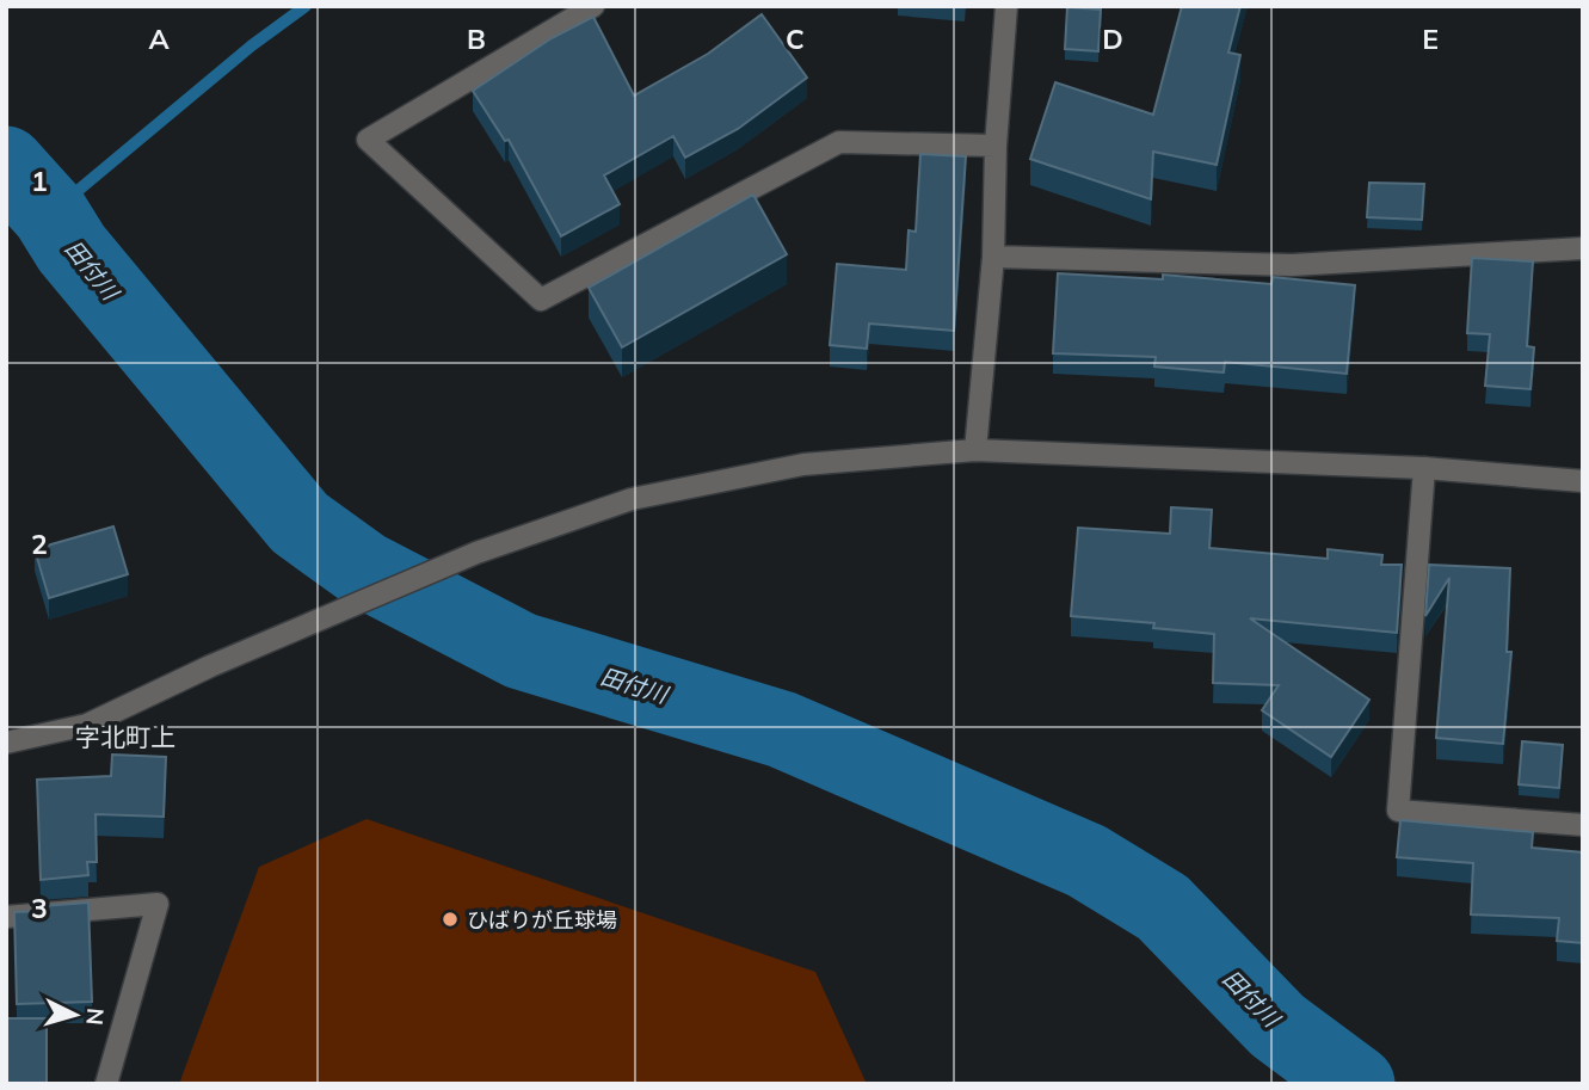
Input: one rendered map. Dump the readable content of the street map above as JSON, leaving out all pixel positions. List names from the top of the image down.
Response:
{
  "districts": ["字北町上"],
  "water": ["田付川"],
  "places": ["ひばりが丘球場"],
  "north": "right",
  "grid": {
    "columns": [
      "A",
      "B",
      "C",
      "D",
      "E"
    ],
    "rows": ["1", "2", "3"]
  }
}
